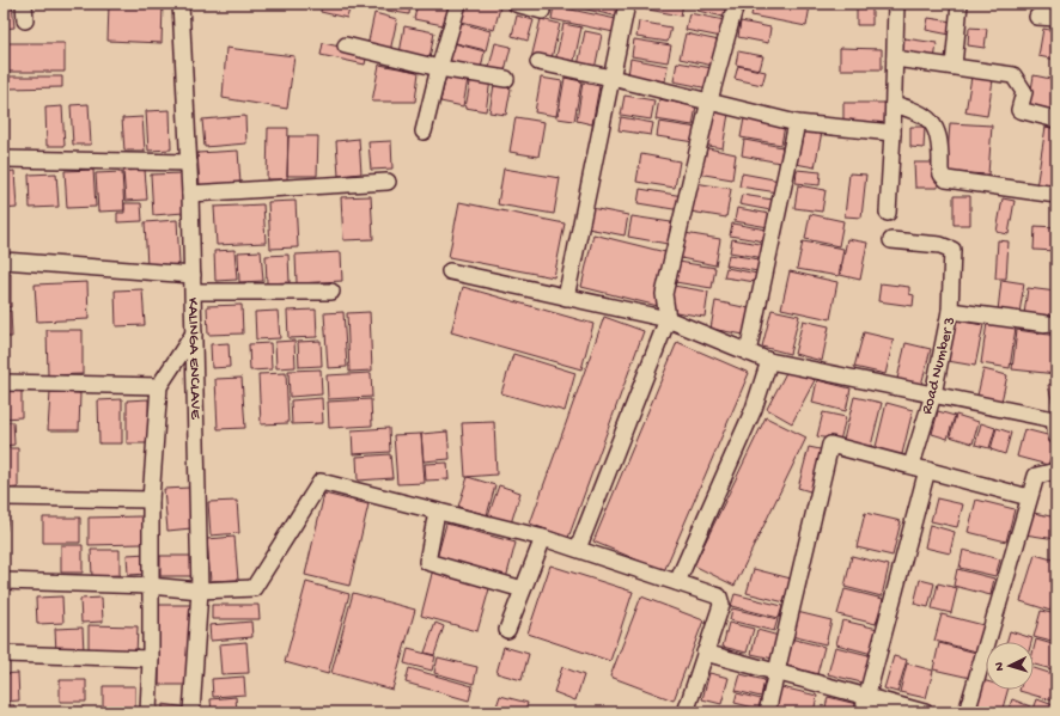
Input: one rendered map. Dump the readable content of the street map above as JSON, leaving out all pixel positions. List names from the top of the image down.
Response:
{
  "streets": {
    "street": ["KALINGA ENCLAVE", "Road Number 3"]
  },
  "north": "left"
}
